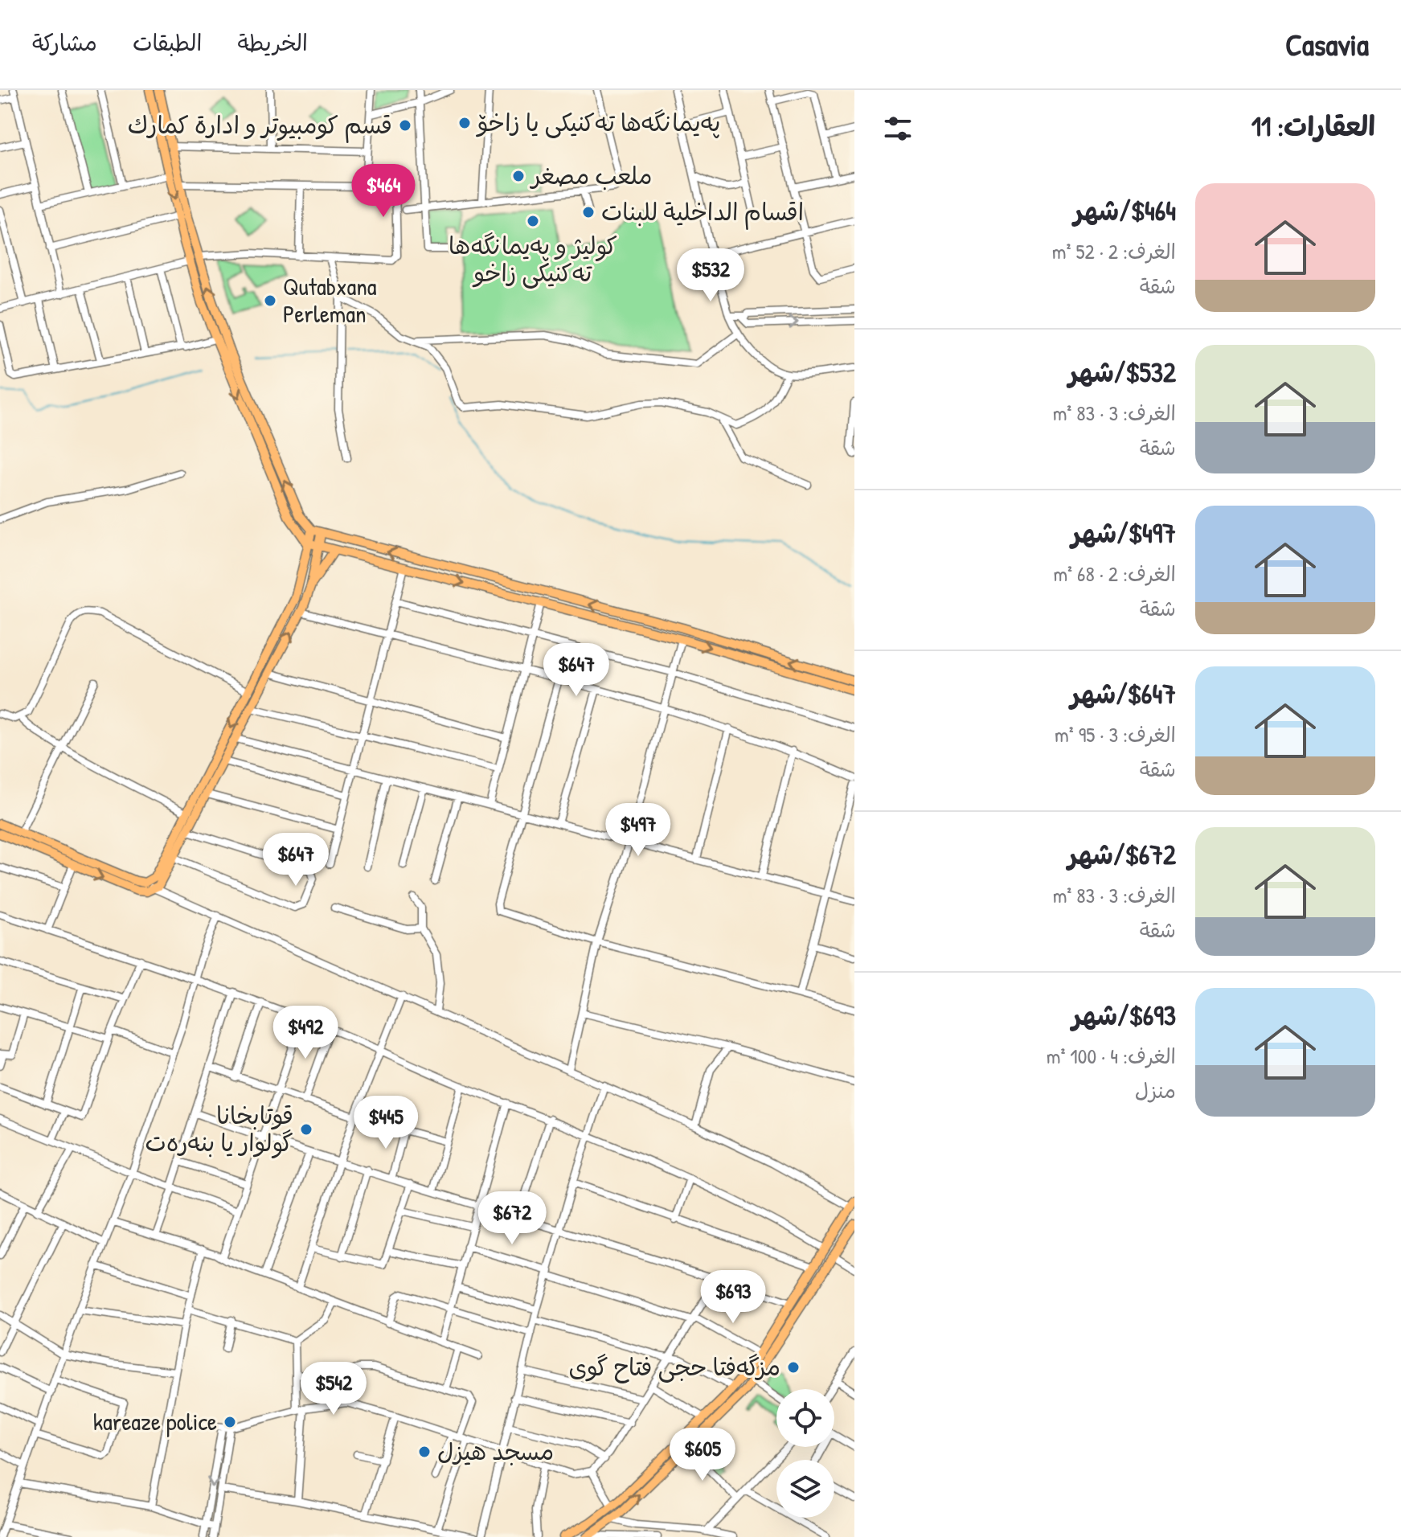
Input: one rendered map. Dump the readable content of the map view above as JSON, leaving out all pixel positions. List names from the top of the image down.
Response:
{
  "places": [
    "پەیمانگەها تەکنیکی یا زاخۆ",
    "قسم کومبیوتر و ادارة كمارك",
    "ملعب مصغر",
    "اقسام الداخلیة للبنات",
    "كوليژ و په‌يمانگه‌ها ته‌كنيكى زاخو",
    "Qutabxana Perleman",
    "قوتابخانا گولوار یا بنەرەت",
    "مزگەفتا حجی فتاح گوی",
    "kareaze police",
    "مسجد هيزل"
  ],
  "page": {
    "header": "Casavia",
    "nav": ["الخريطة", "الطبقات", "مشاركة"],
    "heading": "العقارات: 11",
    "price": [
      "$464",
      "$532",
      "$647",
      "$497",
      "$647",
      "$492",
      "$445",
      "$672",
      "$693",
      "$542",
      "$605"
    ],
    "list": [
      {
        "name": "$464/شهر",
        "note": "الغرف: 2 · 52 m² · شقة"
      },
      {
        "name": "$532/شهر",
        "note": "الغرف: 3 · 83 m² · شقة"
      },
      {
        "name": "$497/شهر",
        "note": "الغرف: 2 · 68 m² · شقة"
      },
      {
        "name": "$647/شهر",
        "note": "الغرف: 3 · 95 m² · شقة"
      },
      {
        "name": "$672/شهر",
        "note": "الغرف: 3 · 83 m² · شقة"
      },
      {
        "name": "$693/شهر",
        "note": "الغرف: 4 · 100 m² · منزل"
      }
    ]
  }
}
